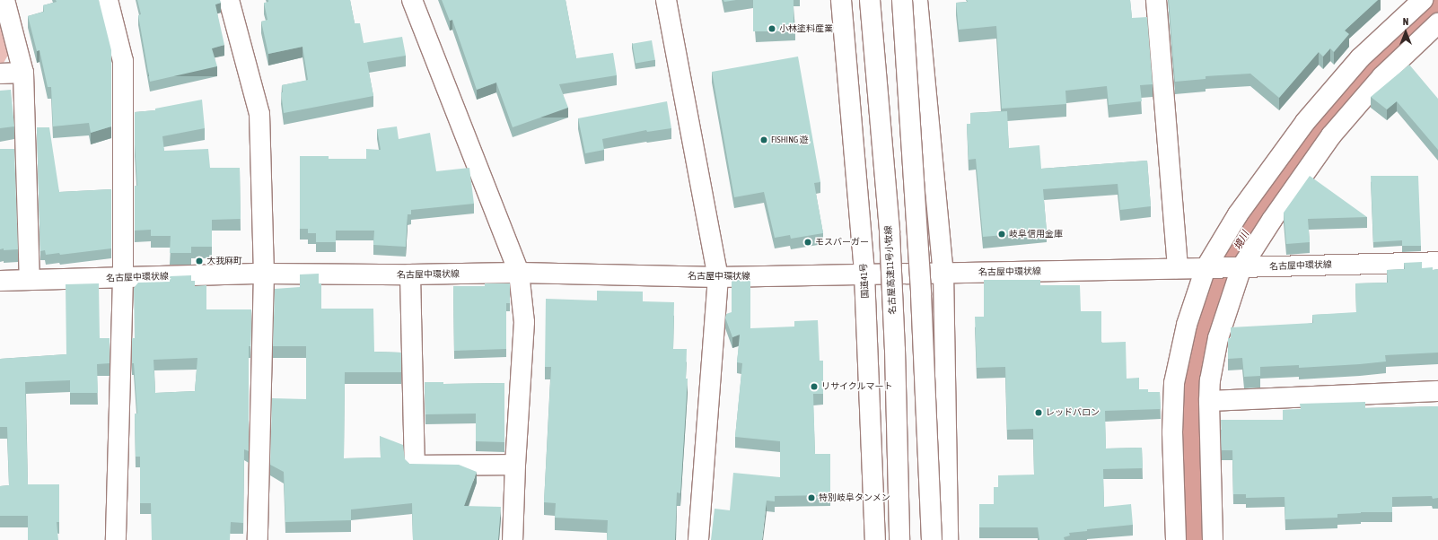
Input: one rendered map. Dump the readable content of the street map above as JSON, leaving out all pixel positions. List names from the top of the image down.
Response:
{
  "streets": {
    "main road": ["名古屋中環状線", "名古屋高速11号小牧線", "国道41号"]
  },
  "crossings": [
    ["名古屋中環状線", "国道41号"]
  ],
  "water": ["境川"],
  "places": [
    "小林塗料産業",
    "FISHING 遊",
    "岐阜信用金庫",
    "モスバーガー",
    "大我麻町",
    "リサイクルマート",
    "レッドバロン",
    "特別岐阜タンメン"
  ],
  "north": "top"
}
